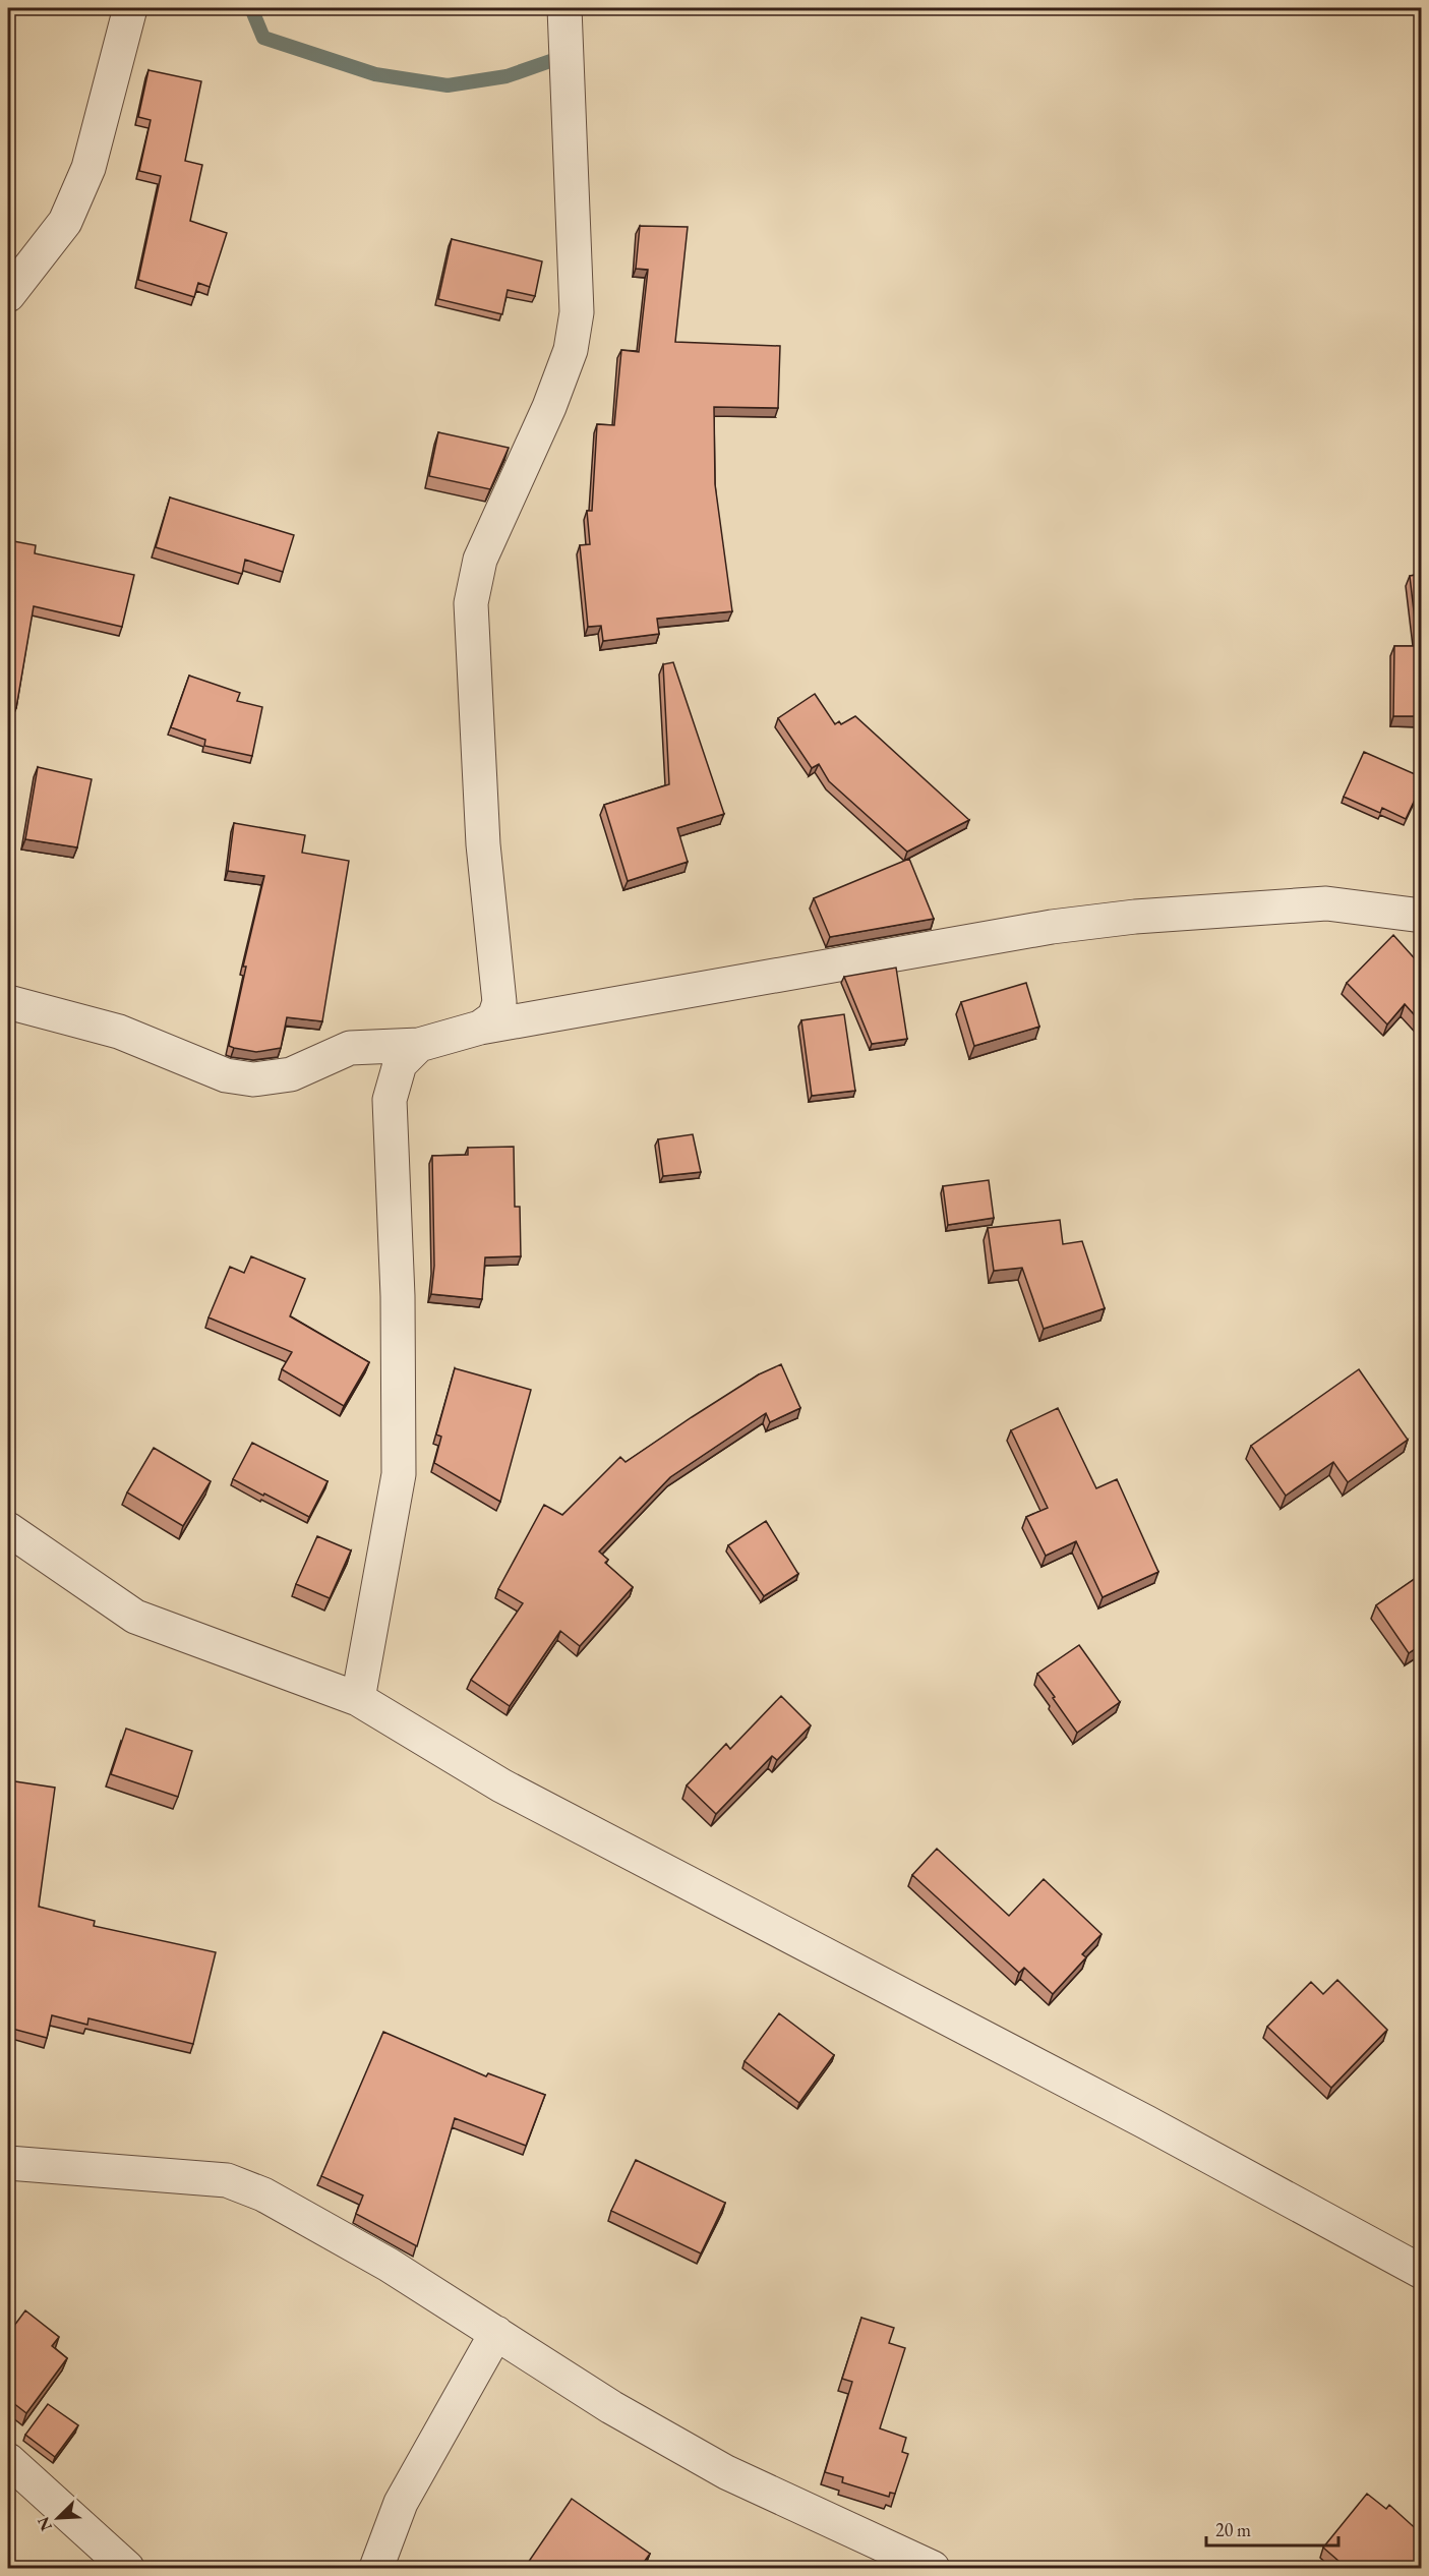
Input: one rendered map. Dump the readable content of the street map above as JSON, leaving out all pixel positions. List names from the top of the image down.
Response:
{
  "scale_bar": "20 m",
  "north": "bottom left"
}
